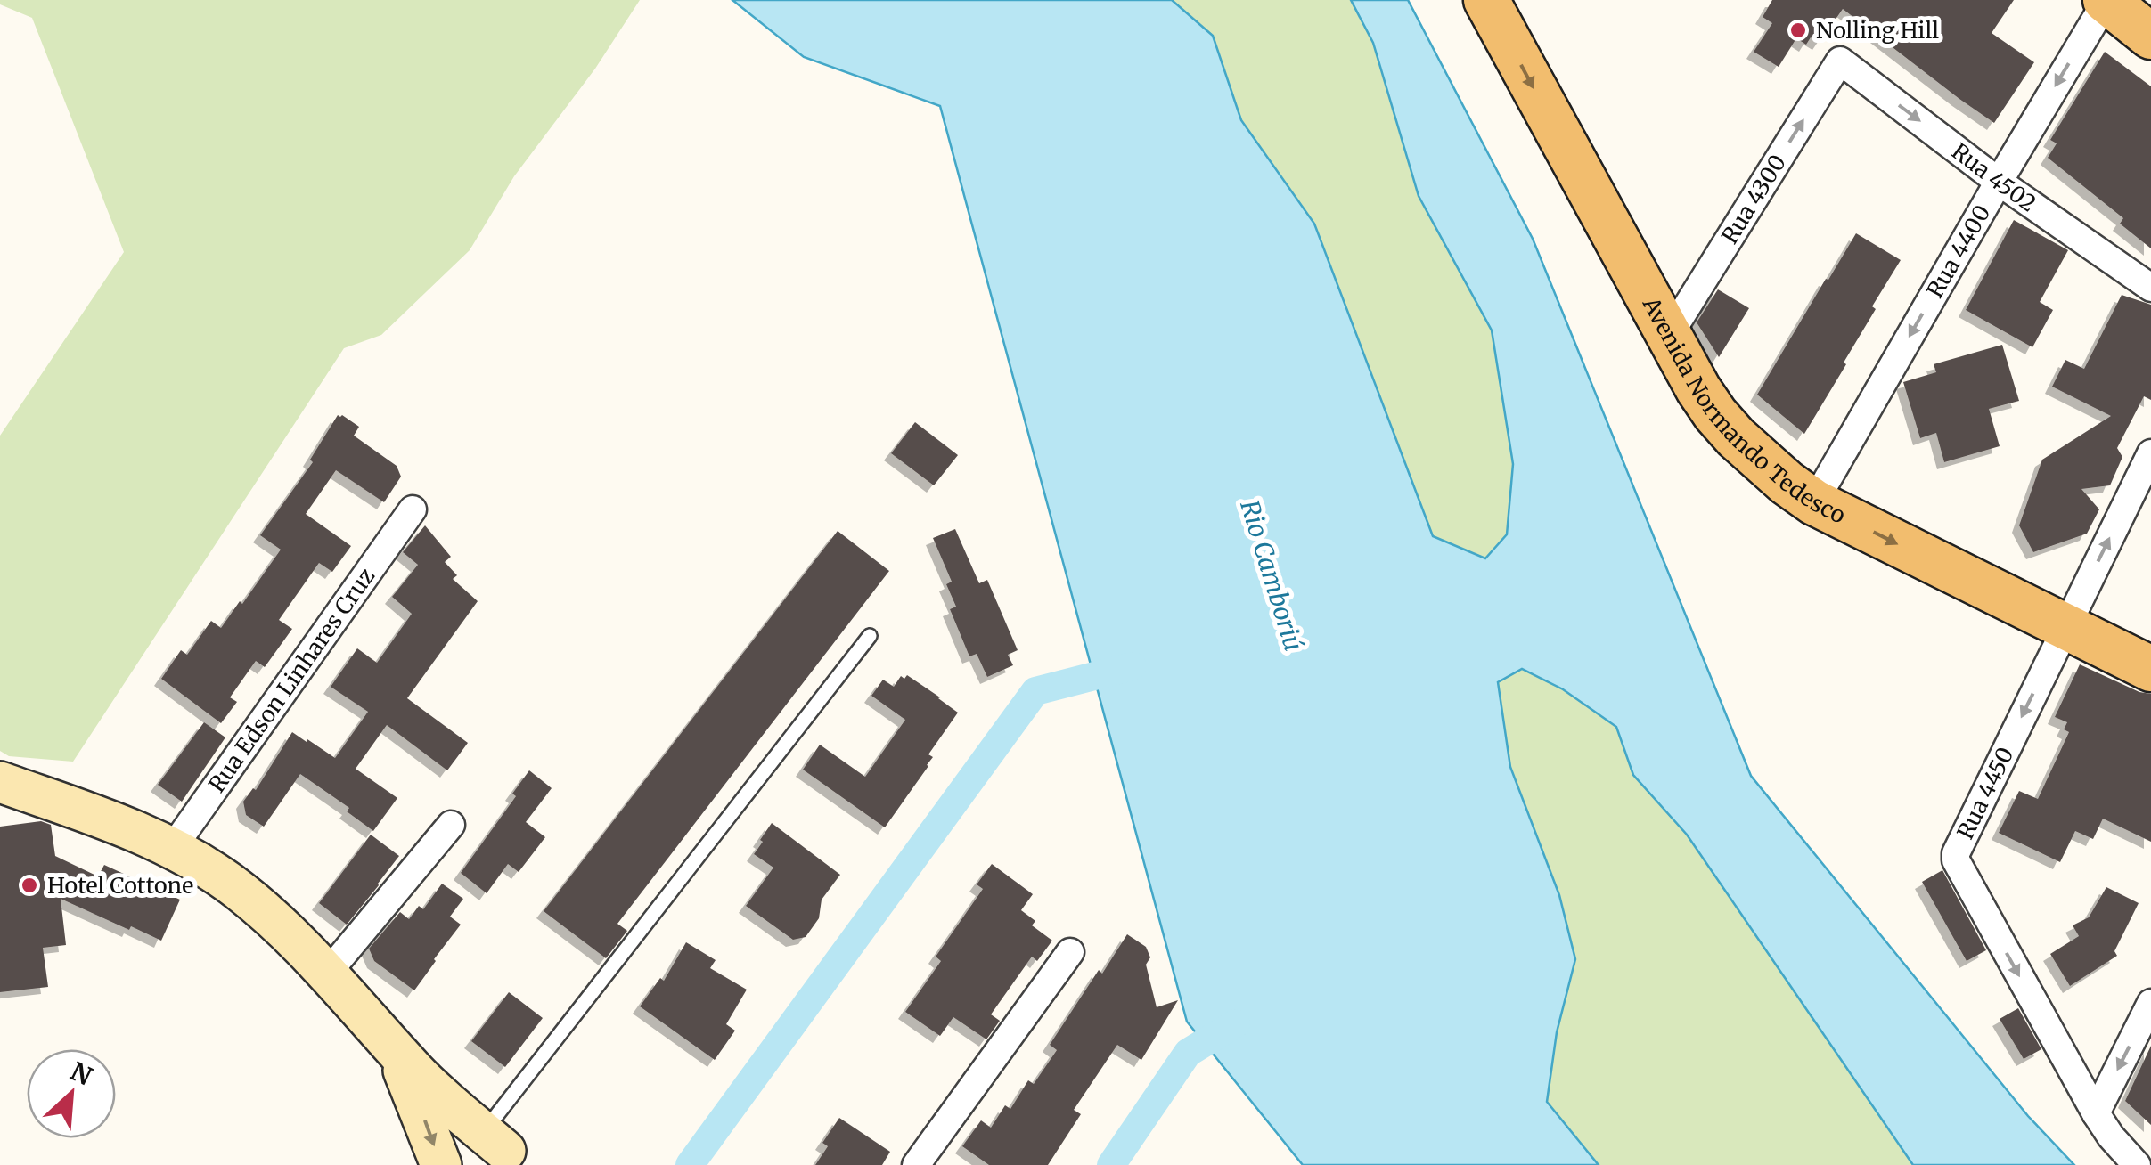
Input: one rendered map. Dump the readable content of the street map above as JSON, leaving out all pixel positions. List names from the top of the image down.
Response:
{
  "streets": {
    "main road": ["Avenida Normando Tedesco"],
    "street": [
      "Rua 4502",
      "Rua 4300",
      "Rua 4400",
      "Rua Edson Linhares Cruz",
      "Rua 4450"
    ]
  },
  "crossings": [
    ["Rua 4502", "Rua 4300"],
    ["Rua 4502", "Rua 4400"],
    ["Rua 4300", "Avenida Normando Tedesco"],
    ["Rua 4400", "Avenida Normando Tedesco"],
    ["Avenida Normando Tedesco", "Rua 4450"]
  ],
  "one_way": [
    "Rua 4502",
    "Rua 4300",
    "Rua 4400",
    "Avenida Normando Tedesco"
  ],
  "water": ["Rio Camboriú"],
  "places": ["Nolling Hill", "Hotel Cottone"],
  "north": "top right"
}
